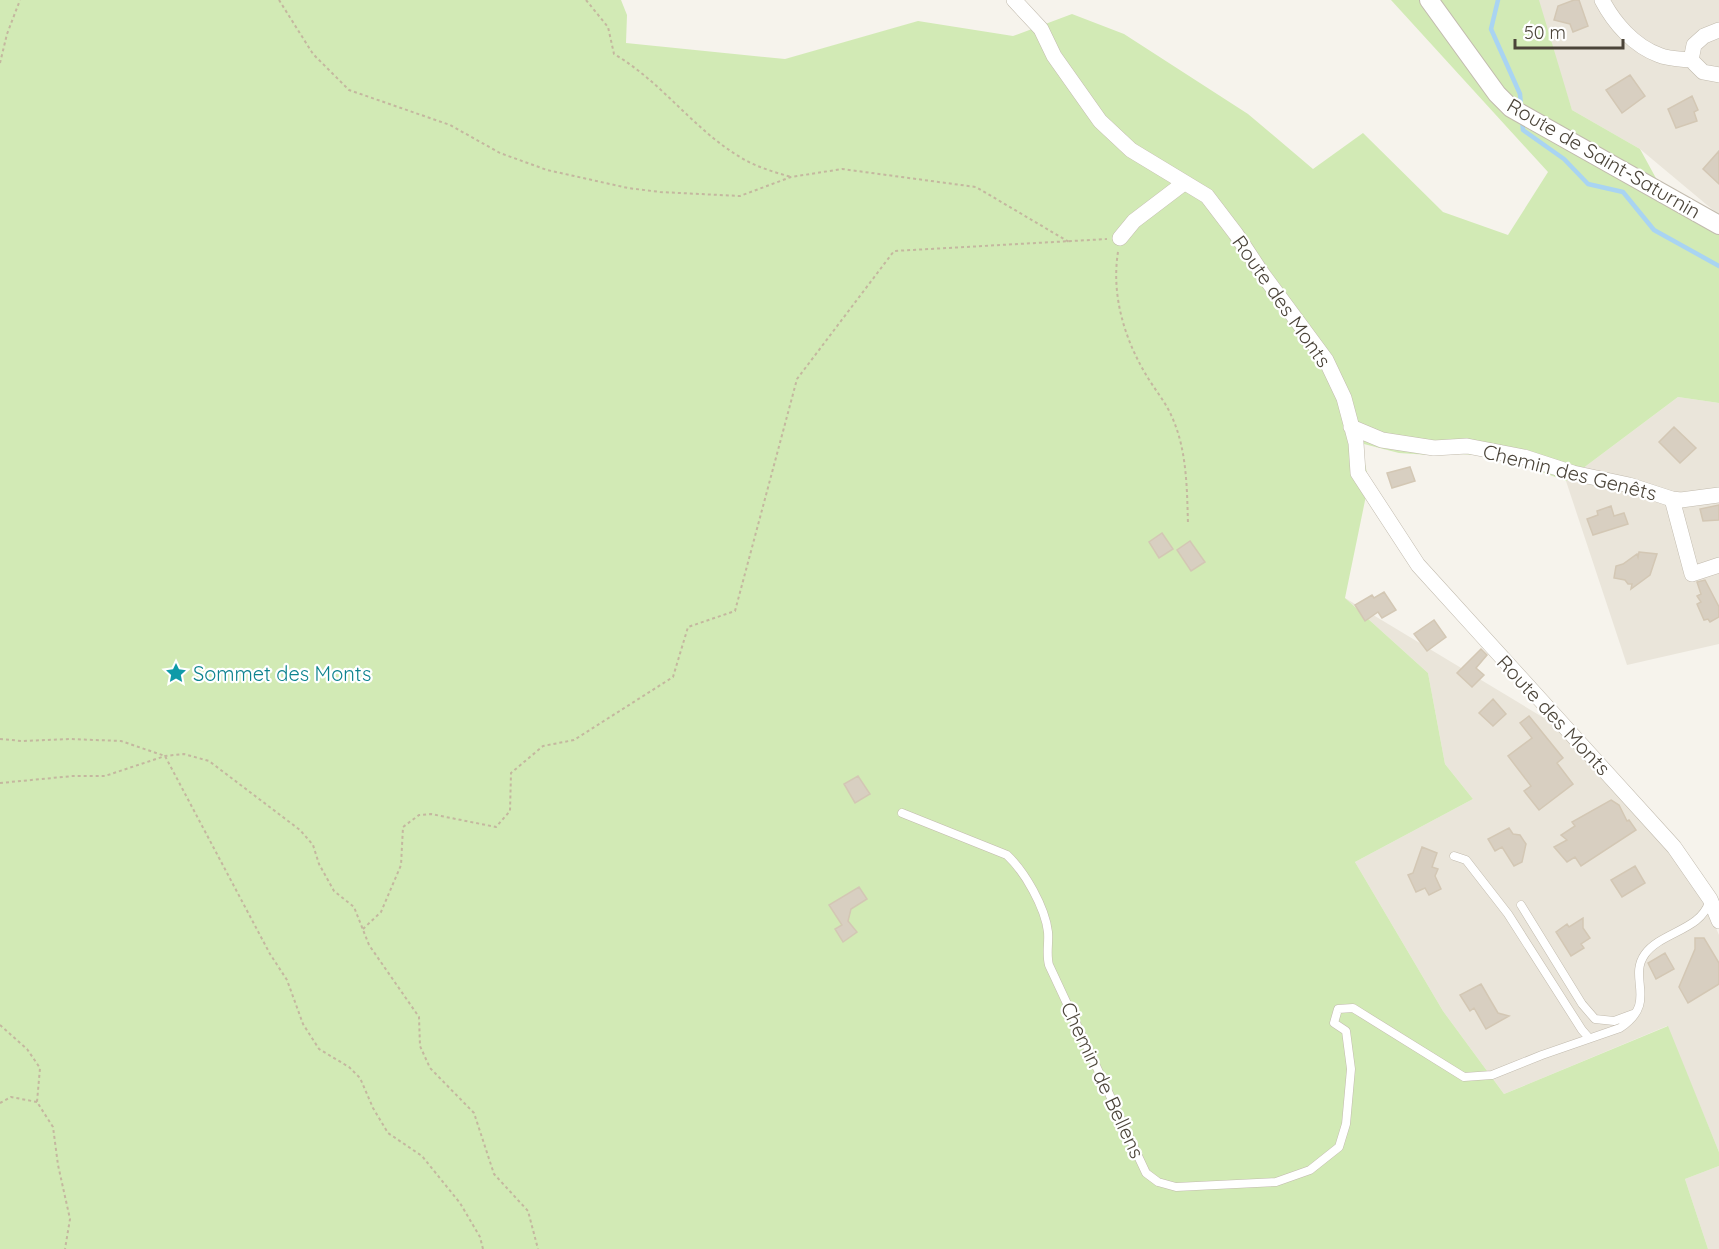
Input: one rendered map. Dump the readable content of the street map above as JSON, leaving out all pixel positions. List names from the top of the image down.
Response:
{
  "streets": {
    "street": ["Route de Saint-Saturnin", "Route des Monts", "Chemin des Genêts"],
    "lane": ["Chemin de Bellens"]
  },
  "crossings": [
    ["Route des Monts", "Chemin des Genêts"]
  ],
  "places": {
    "place": ["Sommet des Monts"]
  },
  "scale_bar": "50 m"
}
